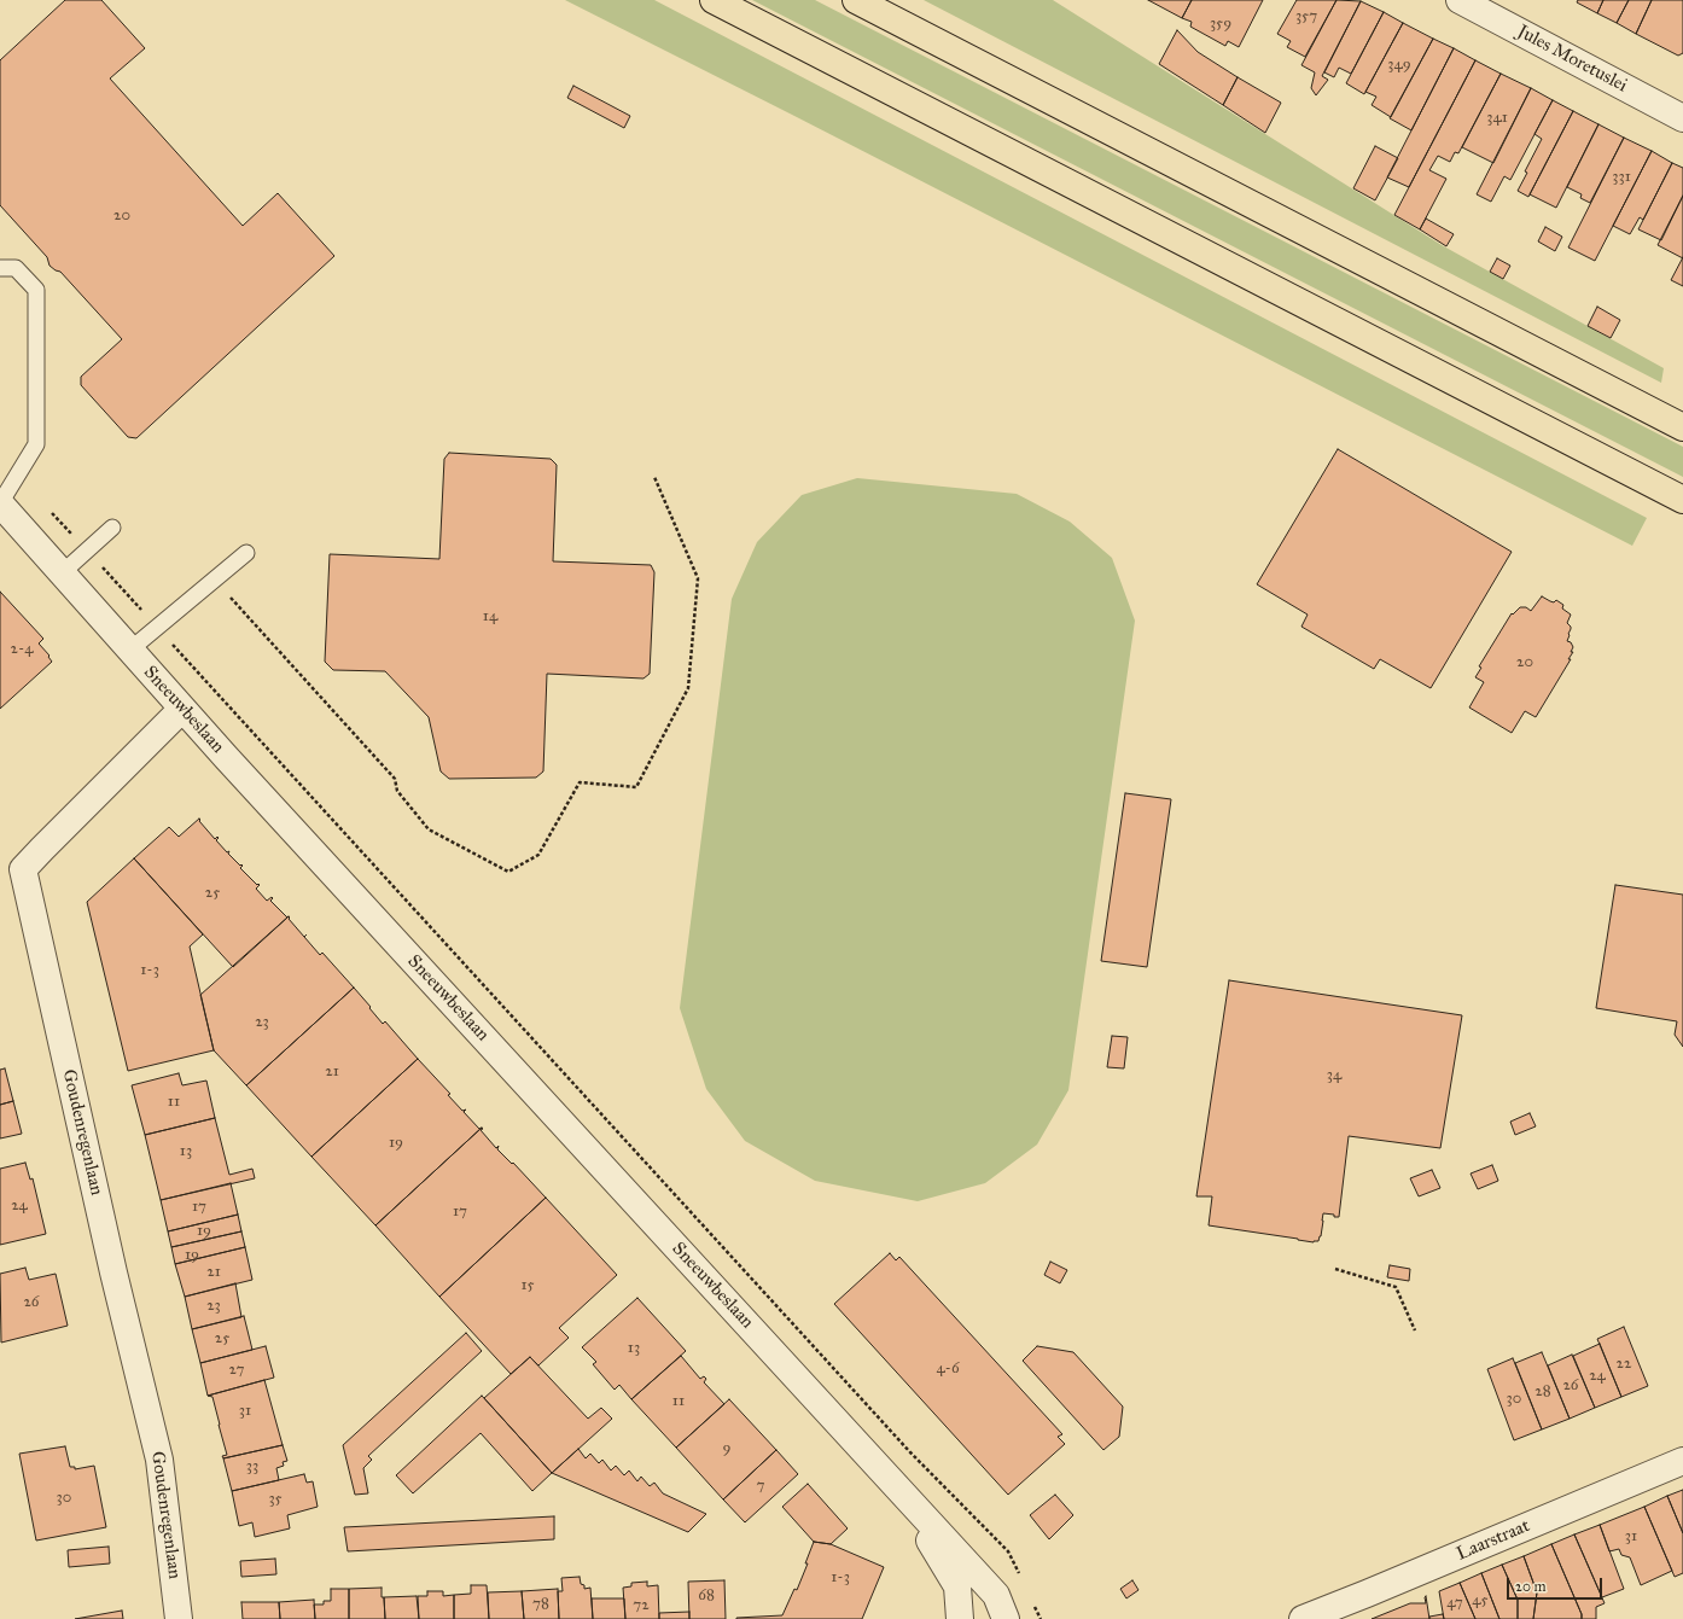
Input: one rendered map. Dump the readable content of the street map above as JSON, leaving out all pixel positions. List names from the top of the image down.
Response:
{
  "streets": {
    "street": [
      "Jules Moretuslei",
      "Sneeuwbeslaan",
      "Goudenregenlaan",
      "Laarstraat"
    ]
  },
  "crossings": [
    ["Sneeuwbeslaan", "Goudenregenlaan"]
  ],
  "house_numbers": [
    "357",
    "359",
    "349",
    "341",
    "331",
    "20",
    "14",
    "2-4",
    "20",
    "25",
    "1-3",
    "23",
    "21",
    "34",
    "11",
    "19",
    "13",
    "24",
    "17",
    "17",
    "19",
    "19",
    "21",
    "15",
    "26",
    "23",
    "25",
    "13",
    "22",
    "4-6",
    "27",
    "24",
    "26",
    "28",
    "30",
    "11",
    "31",
    "9",
    "33",
    "7",
    "30",
    "35",
    "31",
    "1-3",
    "68",
    "45",
    "47",
    "78",
    "72"
  ],
  "scale_bar": "20 m"
}
